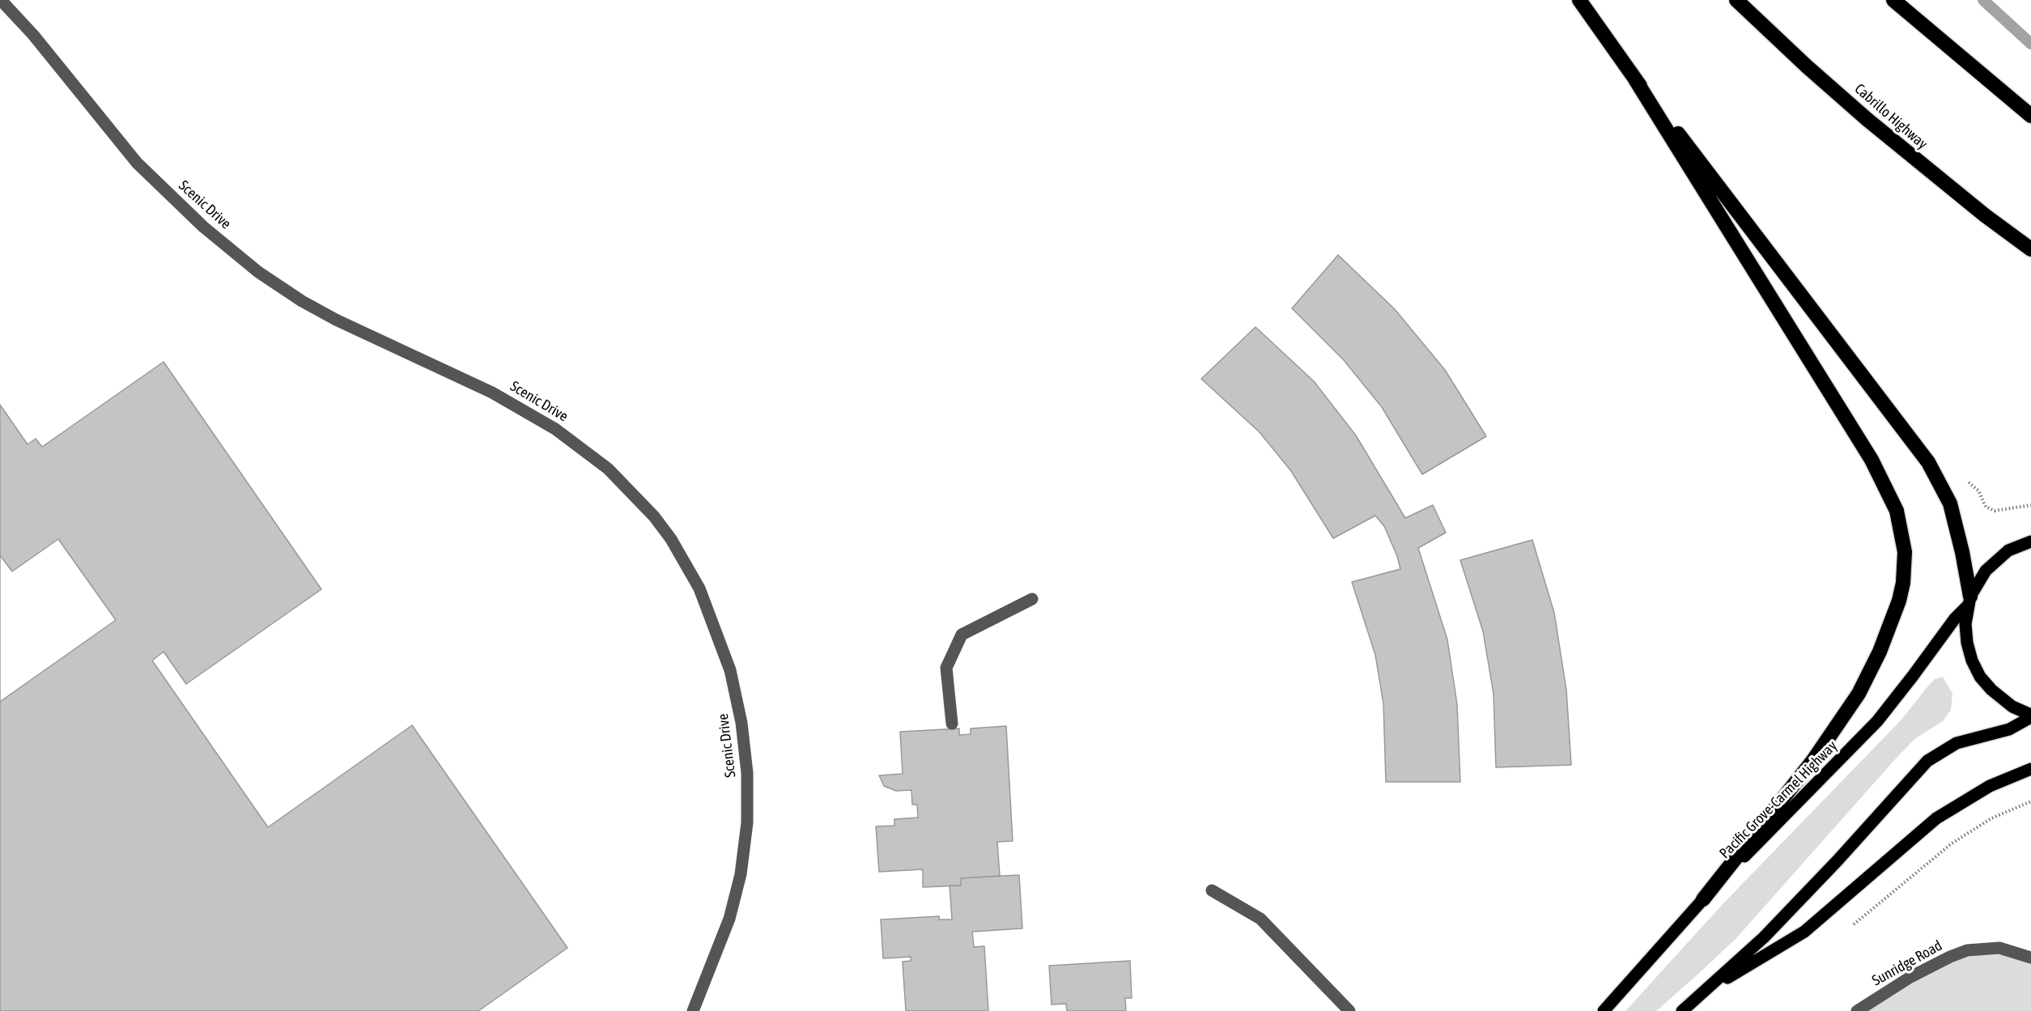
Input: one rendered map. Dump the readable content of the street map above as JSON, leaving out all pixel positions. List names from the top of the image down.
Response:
{
  "streets": {
    "highway": ["Cabrillo Highway"],
    "main road": ["Pacific Grove-Carmel Highway"],
    "street": ["Scenic Drive", "Sunridge Road"]
  }
}
